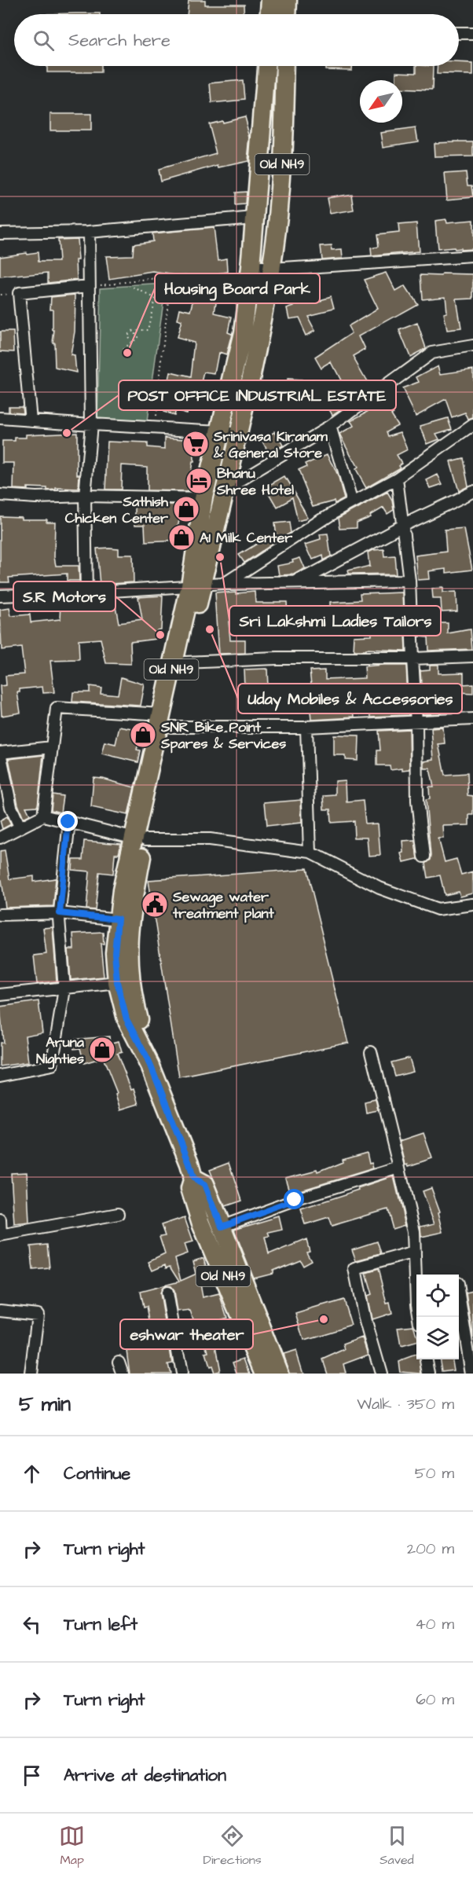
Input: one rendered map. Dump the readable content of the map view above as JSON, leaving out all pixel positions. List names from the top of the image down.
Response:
{
  "streets": {
    "main road": ["Old NH9"]
  },
  "places": {
    "other": [
      "Housing Board Park",
      "POST OFFICE INDUSTRIAL ESTATE",
      "Sri Lakshmi Ladies Tailors",
      "Uday Mobiles & Accessories",
      "S.R Motors",
      "eshwar theater"
    ],
    "supermarket": ["Srinivasa Kiranam & General Store"],
    "hotel": ["Bhanu Shree Hotel"],
    "shop": [
      "Sathish Chicken Center",
      "A1 Milk Center",
      "SNR Bike Point - Spares & Services",
      "Aruna Nighties"
    ],
    "public building": ["Sewage water treatment plant"]
  },
  "north": "bottom left",
  "page": {
    "search": "Search here",
    "heading": ["5 min", "Walk · 350 m"],
    "list": [
      ["Continue", "50 m"],
      ["Turn right", "200 m"],
      ["Turn left", "40 m"],
      ["Turn right", "60 m"],
      "Arrive at destination"
    ],
    "nav": ["Map", "Directions", "Saved"]
  }
}
